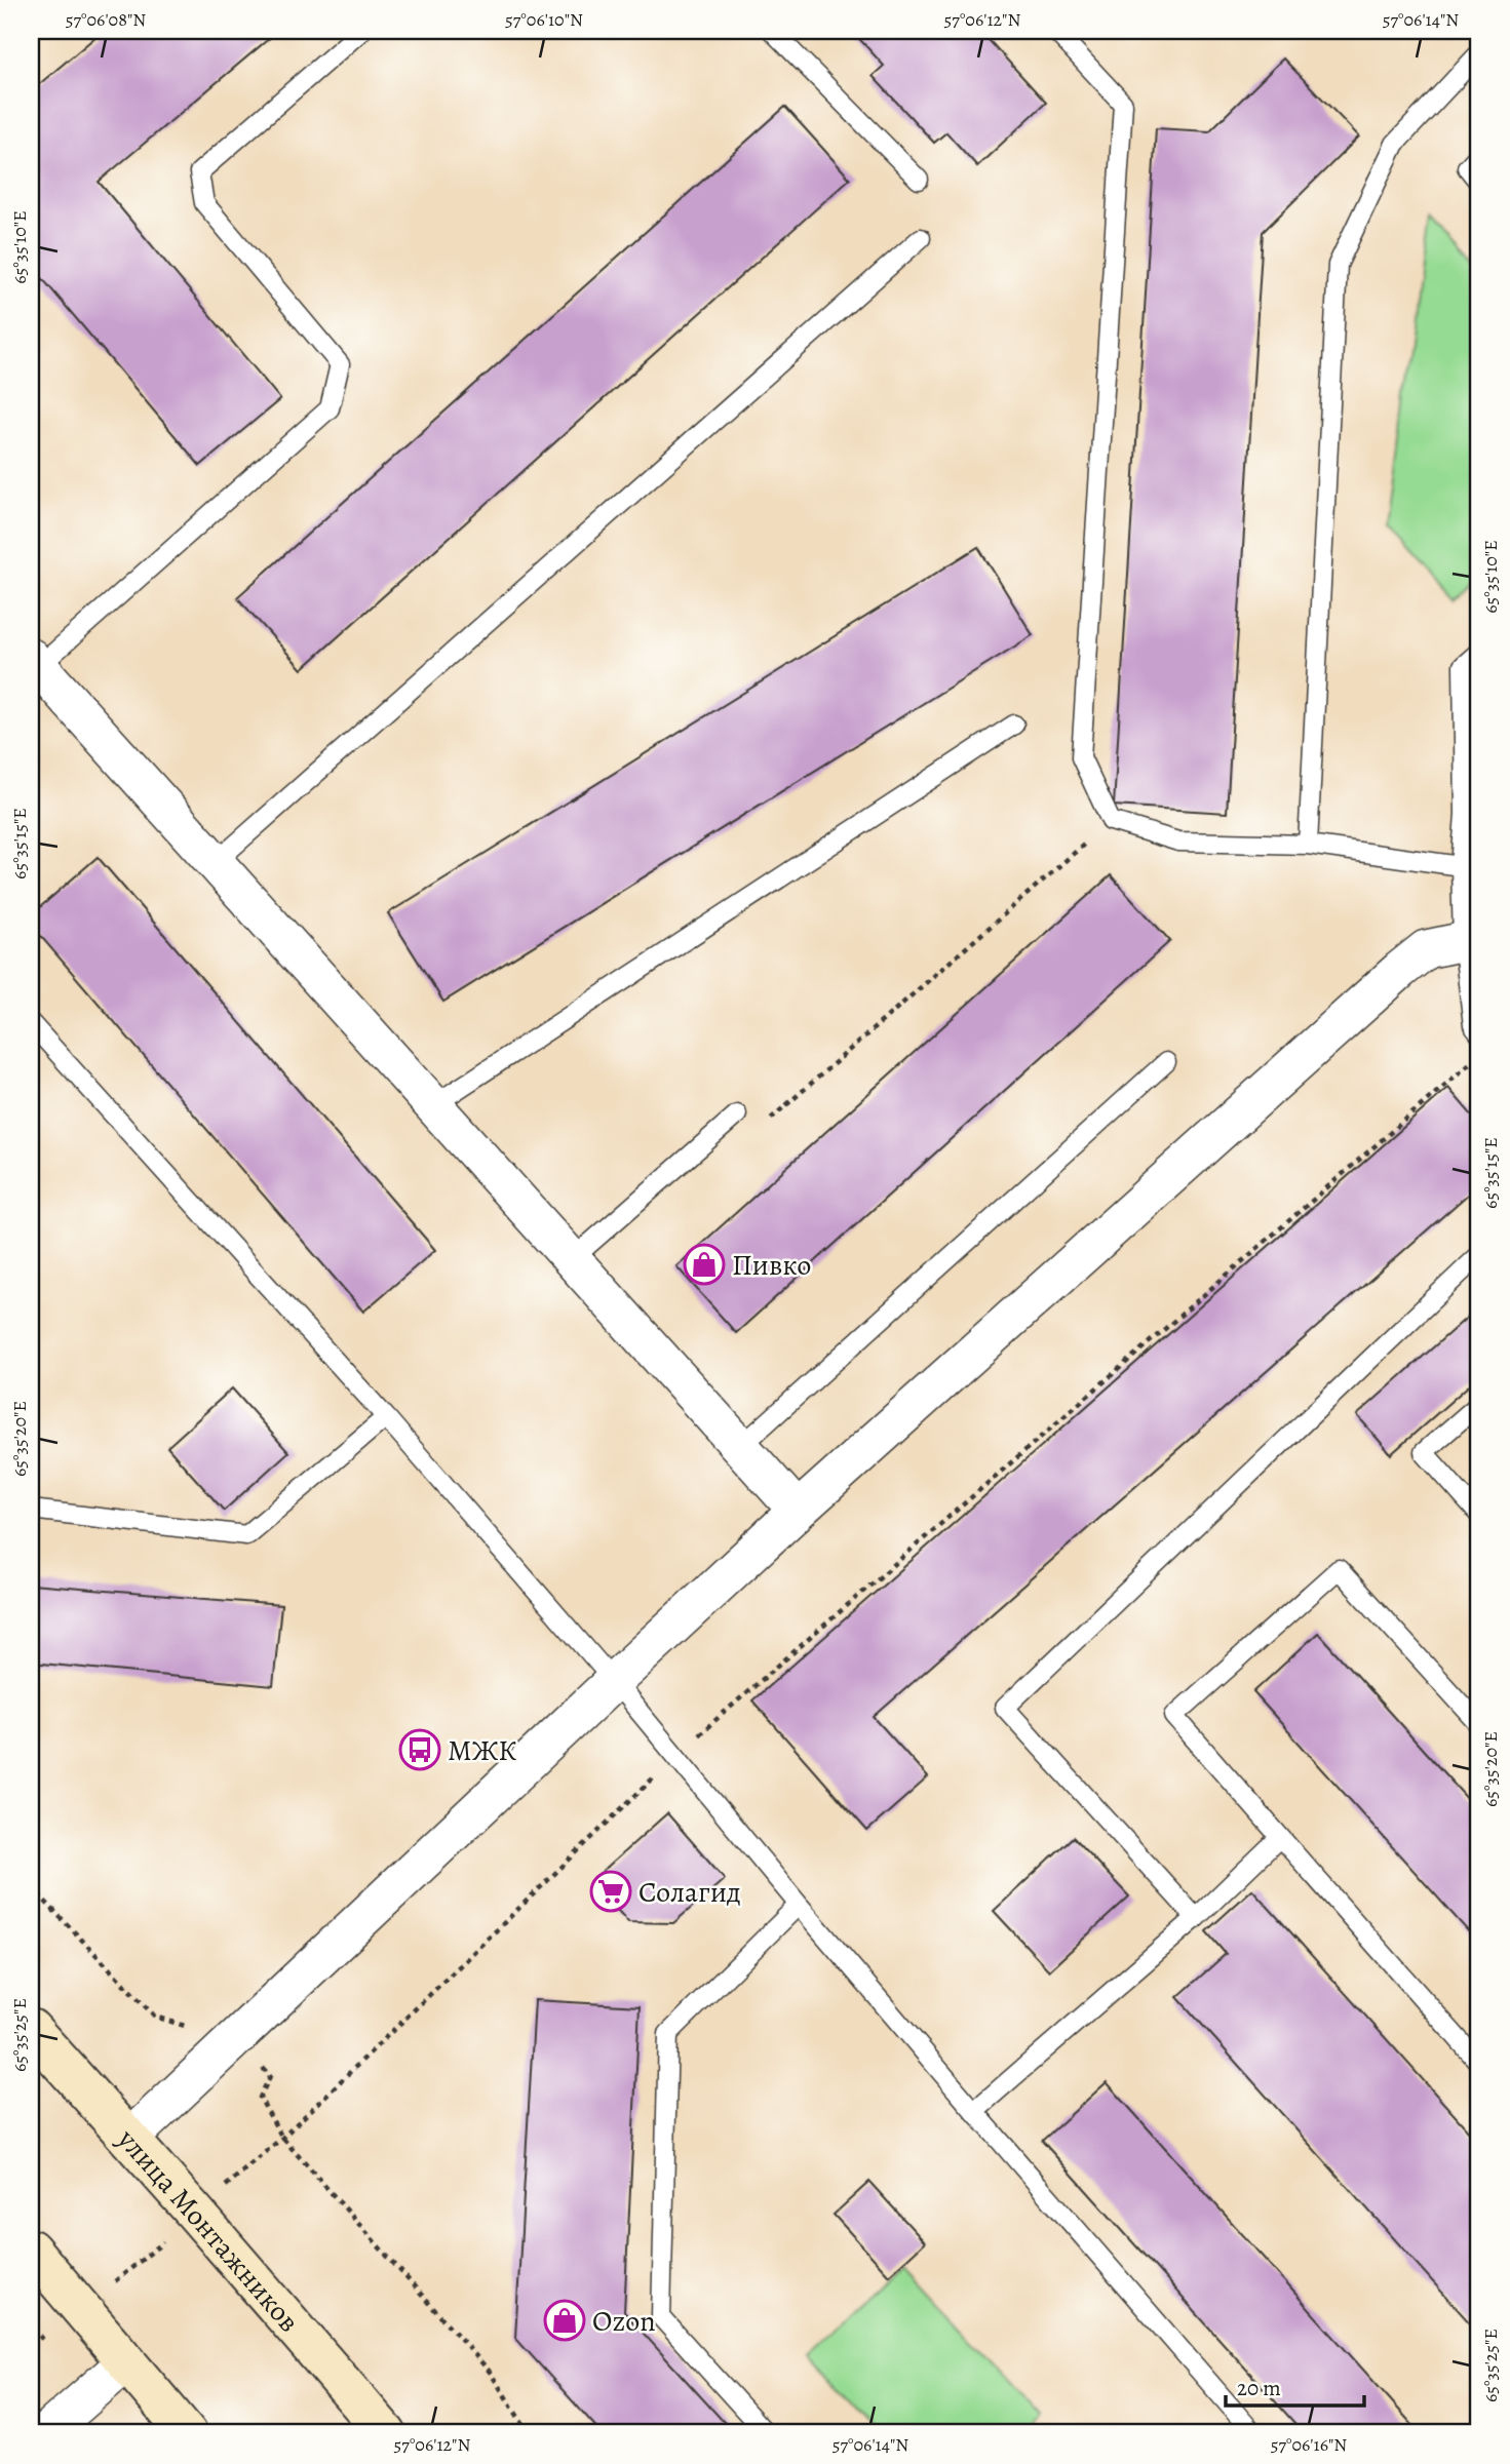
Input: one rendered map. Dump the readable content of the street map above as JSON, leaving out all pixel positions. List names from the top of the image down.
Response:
{
  "streets": {
    "main road": ["улица Монтажников"]
  },
  "places": {
    "shop": ["Пивко", "Ozon"],
    "bus stop": ["МЖК"],
    "supermarket": ["Солагид"]
  },
  "scale_bar": "20 m",
  "coordinates": [
    "57°06'08\"N",
    "57°06'10\"N",
    "57°06'12\"N",
    "57°06'14\"N",
    "65°35'10\"E",
    "65°35'15\"E",
    "65°35'20\"E",
    "65°35'25\"E",
    "57°06'16\"N"
  ]
}
